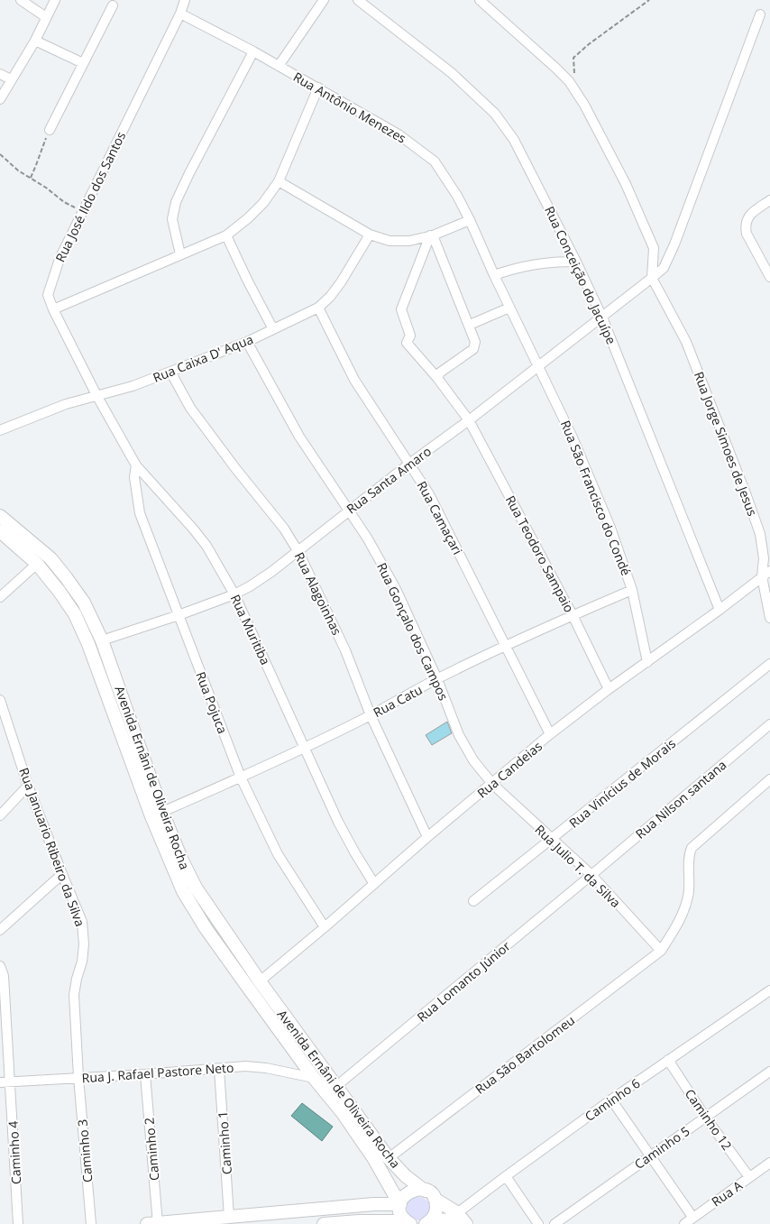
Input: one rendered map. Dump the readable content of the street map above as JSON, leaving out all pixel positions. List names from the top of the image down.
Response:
{
  "streets": {
    "main road": ["Avenida Ernâni de Oliveira Rocha"],
    "street": [
      "Rua Antônio Menezes",
      "Rua José Ildo dos Santos",
      "Rua Conceição do Jacuípe",
      "Rua Caixa D' Aqua",
      "Rua Jorge Simoes de Jesus",
      "Rua Santa Amaro",
      "Rua São Francisco do Condé",
      "Rua Camaçari",
      "Rua Teodoro Sampaio",
      "Rua Alagoinhas",
      "Rua Muritiba",
      "Rua Gonçalo dos Campos",
      "Rua Catu",
      "Rua Pojuca",
      "Rua Candeias",
      "Rua Vinícius de Morais",
      "Rua Nilson santana",
      "Rua Januario Ribeiro da Silva",
      "Rua Julio T. da Silva",
      "Rua Lomanto Júnior",
      "Rua São Bartolomeu",
      "Rua J. Rafael Pastore Neto",
      "Caminho 6",
      "Caminho 12",
      "Caminho 1",
      "Caminho 5",
      "Caminho 2",
      "Caminho 3",
      "Caminho 4",
      "Rua A"
    ]
  },
  "crossings": [
    ["Rua Antônio Menezes", "Rua José Ildo dos Santos"],
    ["Rua Antônio Menezes", "Rua Santa Amaro"],
    ["Rua Antônio Menezes", "Rua São Francisco do Condé"],
    ["Rua José Ildo dos Santos", "Rua Caixa D' Aqua"],
    ["Rua José Ildo dos Santos", "Rua Muritiba"],
    ["Rua Conceição do Jacuípe", "Rua Santa Amaro"],
    ["Rua Conceição do Jacuípe", "Rua Candeias"],
    ["Rua Caixa D' Aqua", "Rua Camaçari"],
    ["Rua Caixa D' Aqua", "Rua Alagoinhas"],
    ["Rua Caixa D' Aqua", "Rua Muritiba"],
    ["Rua Caixa D' Aqua", "Rua Gonçalo dos Campos"],
    ["Rua Jorge Simoes de Jesus", "Rua Santa Amaro"],
    ["Rua Jorge Simoes de Jesus", "Rua Candeias"],
    ["Rua Santa Amaro", "Rua São Francisco do Condé"],
    ["Rua Santa Amaro", "Rua Camaçari"],
    ["Rua Santa Amaro", "Rua Teodoro Sampaio"],
    ["Rua Santa Amaro", "Rua Alagoinhas"],
    ["Rua Santa Amaro", "Rua Muritiba"],
    ["Rua Santa Amaro", "Rua Gonçalo dos Campos"],
    ["Rua Santa Amaro", "Rua Pojuca"],
    ["Rua Santa Amaro", "Avenida Ernâni de Oliveira Rocha"],
    ["Rua São Francisco do Condé", "Rua Catu"],
    ["Rua São Francisco do Condé", "Rua Candeias"],
    ["Rua Camaçari", "Rua Catu"],
    ["Rua Camaçari", "Rua Candeias"],
    ["Rua Teodoro Sampaio", "Rua Catu"],
    ["Rua Teodoro Sampaio", "Rua Candeias"],
    ["Rua Alagoinhas", "Rua Catu"],
    ["Rua Alagoinhas", "Rua Candeias"],
    ["Rua Muritiba", "Rua Catu"],
    ["Rua Muritiba", "Rua Pojuca"],
    ["Rua Muritiba", "Rua Candeias"],
    ["Rua Gonçalo dos Campos", "Rua Catu"],
    ["Rua Gonçalo dos Campos", "Rua Candeias"],
    ["Rua Gonçalo dos Campos", "Rua Julio T. da Silva"],
    ["Rua Catu", "Rua Pojuca"],
    ["Rua Catu", "Avenida Ernâni de Oliveira Rocha"],
    ["Rua Pojuca", "Rua Candeias"],
    ["Rua Candeias", "Avenida Ernâni de Oliveira Rocha"],
    ["Rua Candeias", "Rua Julio T. da Silva"],
    ["Avenida Ernâni de Oliveira Rocha", "Rua Lomanto Júnior"],
    ["Avenida Ernâni de Oliveira Rocha", "Rua São Bartolomeu"],
    ["Avenida Ernâni de Oliveira Rocha", "Rua J. Rafael Pastore Neto"],
    ["Avenida Ernâni de Oliveira Rocha", "Caminho 6"],
    ["Rua Vinícius de Morais", "Rua Julio T. da Silva"],
    ["Rua Nilson santana", "Rua Julio T. da Silva"],
    ["Rua Nilson santana", "Rua Lomanto Júnior"],
    ["Rua Januario Ribeiro da Silva", "Rua J. Rafael Pastore Neto"],
    ["Rua Januario Ribeiro da Silva", "Caminho 3"],
    ["Rua Julio T. da Silva", "Rua Lomanto Júnior"],
    ["Rua Julio T. da Silva", "Rua São Bartolomeu"],
    ["Rua J. Rafael Pastore Neto", "Caminho 1"],
    ["Rua J. Rafael Pastore Neto", "Caminho 2"],
    ["Rua J. Rafael Pastore Neto", "Caminho 3"],
    ["Rua J. Rafael Pastore Neto", "Caminho 4"],
    ["Caminho 6", "Caminho 12"],
    ["Caminho 12", "Caminho 5"],
    ["Caminho 12", "Rua A"]
  ]
}
